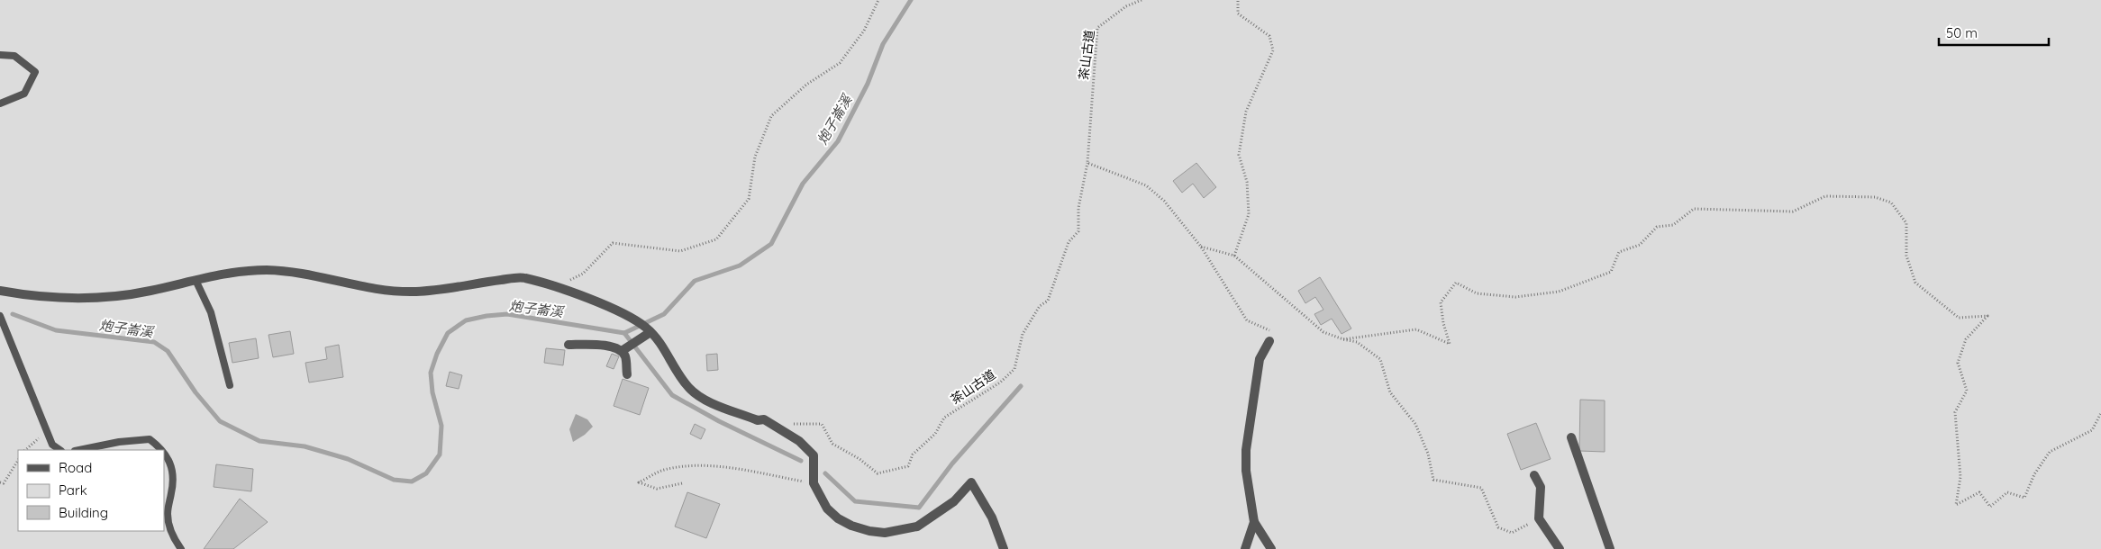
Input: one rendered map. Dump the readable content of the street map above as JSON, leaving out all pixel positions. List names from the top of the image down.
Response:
{
  "streets": {
    "path": ["茶山古道"]
  },
  "water": ["炮子崙溪"],
  "legend": ["Road", "Park", "Building"],
  "scale_bar": "50 m"
}
